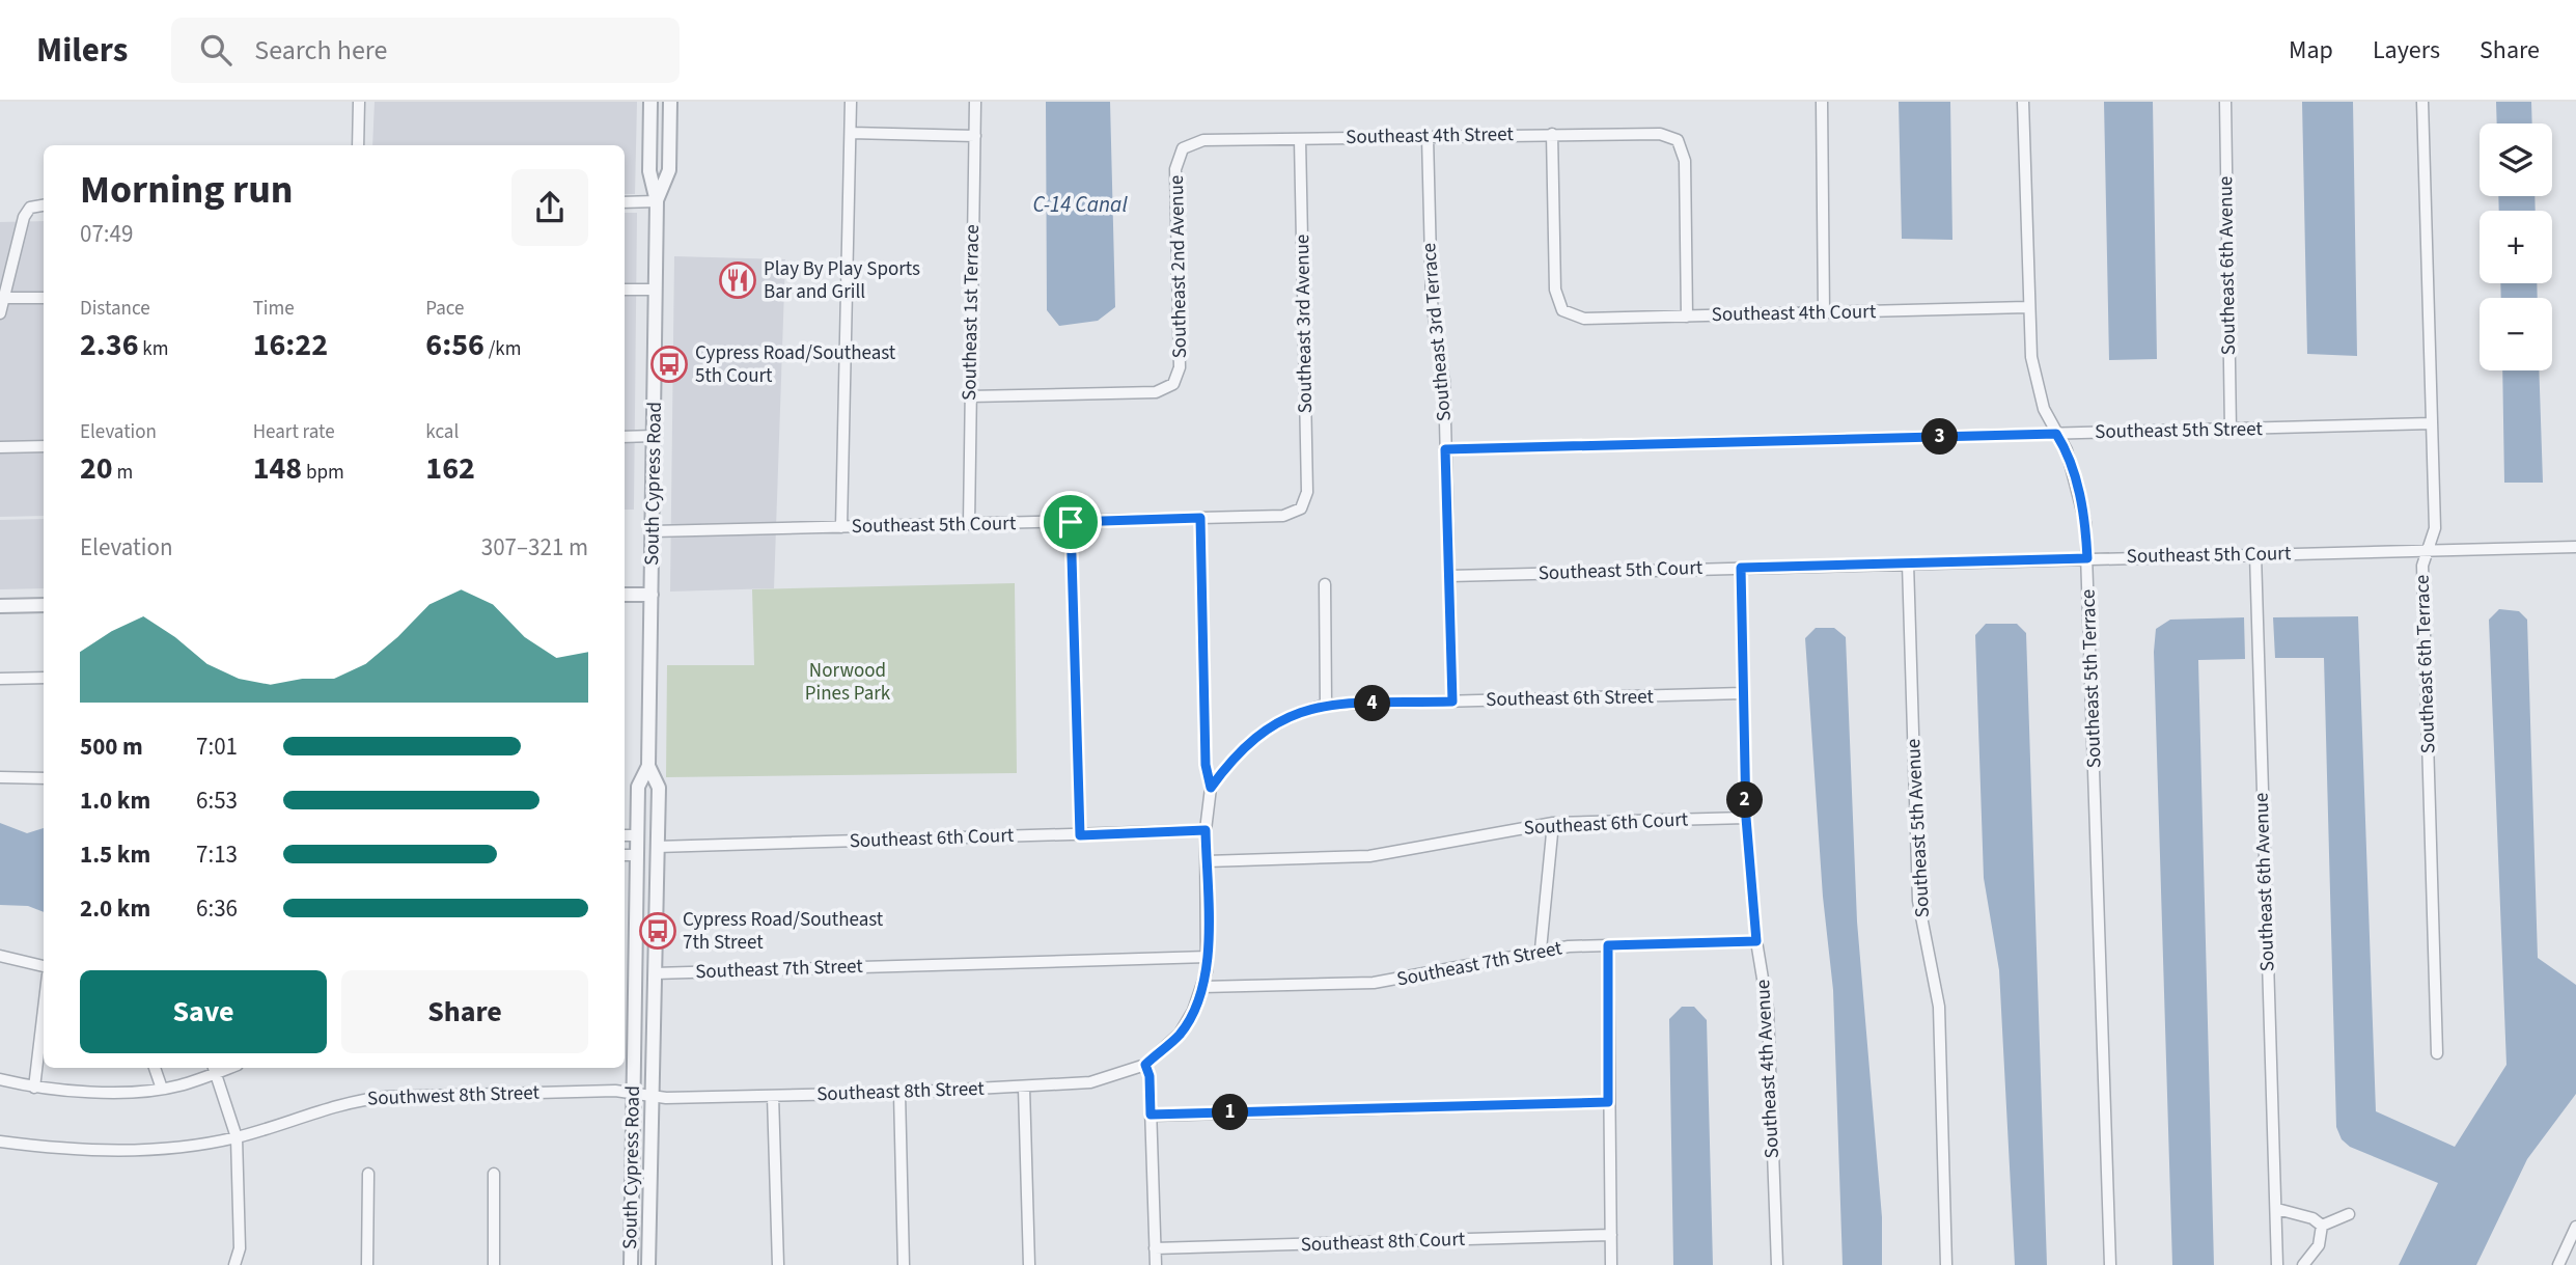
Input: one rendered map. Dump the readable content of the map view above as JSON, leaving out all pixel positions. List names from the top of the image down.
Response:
{
  "streets": {
    "street": [
      "Southeast 4th Street",
      "Southeast 6th Avenue",
      "Southeast 2nd Avenue",
      "Southeast 1st Terrace",
      "Southeast 4th Court",
      "Southeast 3rd Avenue",
      "Southeast 3rd Terrace",
      "Southeast 5th Street",
      "South Cypress Road",
      "Southeast 5th Court",
      "Southeast 6th Terrace",
      "Southeast 5th Terrace",
      "Southeast 6th Street",
      "Southeast 6th Court",
      "Southeast 5th Avenue",
      "Southeast 7th Street",
      "Southeast 4th Avenue",
      "Southeast 8th Street",
      "Southwest 8th Street",
      "Southeast 8th Court"
    ]
  },
  "crossings": [
    ["Southeast 4th Street", "Southeast 2nd Avenue"],
    ["Southeast 4th Street", "Southeast 4th Court"],
    ["Southeast 4th Street", "Southeast 3rd Avenue"],
    ["Southeast 4th Street", "Southeast 3rd Terrace"],
    ["Southeast 6th Avenue", "Southeast 5th Street"],
    ["Southeast 6th Avenue", "Southeast 5th Court"],
    ["Southeast 2nd Avenue", "Southeast 1st Terrace"],
    ["Southeast 1st Terrace", "Southeast 5th Court"],
    ["Southeast 4th Court", "Southeast 5th Terrace"],
    ["Southeast 3rd Avenue", "Southeast 5th Court"],
    ["Southeast 3rd Terrace", "Southeast 5th Street"],
    ["Southeast 3rd Terrace", "Southeast 5th Court"],
    ["Southeast 3rd Terrace", "Southeast 6th Street"],
    ["Southeast 5th Street", "Southeast 6th Terrace"],
    ["Southeast 5th Street", "Southeast 5th Terrace"],
    ["South Cypress Road", "Southeast 5th Court"],
    ["South Cypress Road", "Southeast 6th Court"],
    ["South Cypress Road", "Southeast 7th Street"],
    ["South Cypress Road", "Southeast 8th Street"],
    ["South Cypress Road", "Southwest 8th Street"],
    ["Southeast 5th Court", "Southeast 6th Terrace"],
    ["Southeast 5th Court", "Southeast 5th Terrace"],
    ["Southeast 5th Court", "Southeast 5th Avenue"],
    ["Southeast 5th Court", "Southeast 4th Avenue"],
    ["Southeast 6th Street", "Southeast 4th Avenue"],
    ["Southeast 6th Court", "Southeast 4th Avenue"],
    ["Southeast 7th Street", "Southeast 4th Avenue"],
    ["Southeast 8th Street", "Southwest 8th Street"]
  ],
  "water": ["C-14 Canal"],
  "parks": ["Norwood Pines Park"],
  "places": {
    "restaurant": ["Play By Play Sports Bar and Grill"],
    "bus stop": ["Cypress Road/Southeast 5th Court", "Cypress Road/Southeast 7th Street"]
  },
  "page": {
    "header": "Milers",
    "search": "Search here",
    "nav": ["Map", "Layers", "Share"],
    "map_buttons": ["+", "−"],
    "heading": ["Morning run", "07:49"],
    "stats": [
      ["Distance", "2.36 km"],
      ["Time", "16:22"],
      ["Pace", "6:56 /km"],
      ["Elevation", "20 m"],
      ["Heart rate", "148 bpm"],
      ["kcal", "162"]
    ],
    "pins": [
      "3",
      "4",
      "2",
      "1"
    ],
    "chart": ["Elevation", "307–321 m"],
    "list": [
      {
        "name": "500 m",
        "note": "7:01"
      },
      {
        "name": "1.0 km",
        "note": "6:53"
      },
      {
        "name": "1.5 km",
        "note": "7:13"
      },
      {
        "name": "2.0 km",
        "note": "6:36"
      }
    ],
    "buttons": ["Save", "Share"]
  }
}
